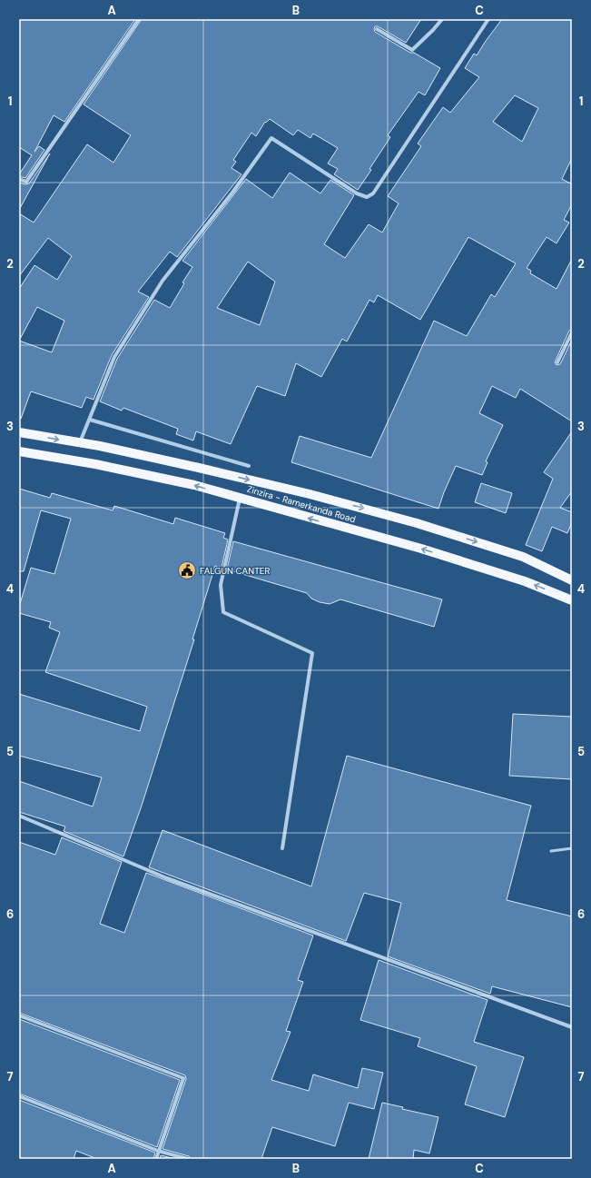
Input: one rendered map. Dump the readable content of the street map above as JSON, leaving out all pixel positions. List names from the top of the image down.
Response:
{
  "streets": {
    "main road": ["Zinzira - Ramerkanda Road"]
  },
  "places": {
    "public building": ["FALGUN CANTER"]
  },
  "grid": {
    "columns": ["A", "B", "C"],
    "rows": [
      "1",
      "2",
      "3",
      "4",
      "5",
      "6",
      "7"
    ]
  }
}
